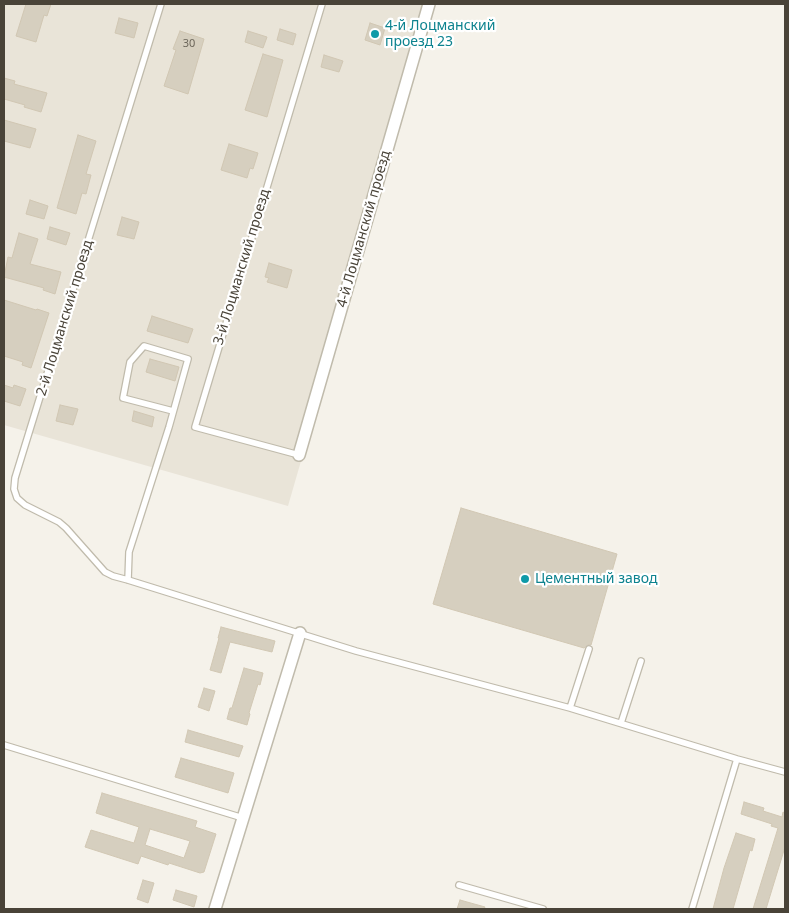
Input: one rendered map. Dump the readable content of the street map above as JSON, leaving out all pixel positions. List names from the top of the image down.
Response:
{
  "streets": {
    "street": ["4-й Лоцманский проезд"],
    "lane": ["3-й Лоцманский проезд", "2-й Лоцманский проезд"]
  },
  "crossings": [
    ["4-й Лоцманский проезд", "3-й Лоцманский проезд"]
  ],
  "places": ["4-й Лоцманский проезд 23", "Цементный завод"],
  "house_numbers": ["30"]
}
